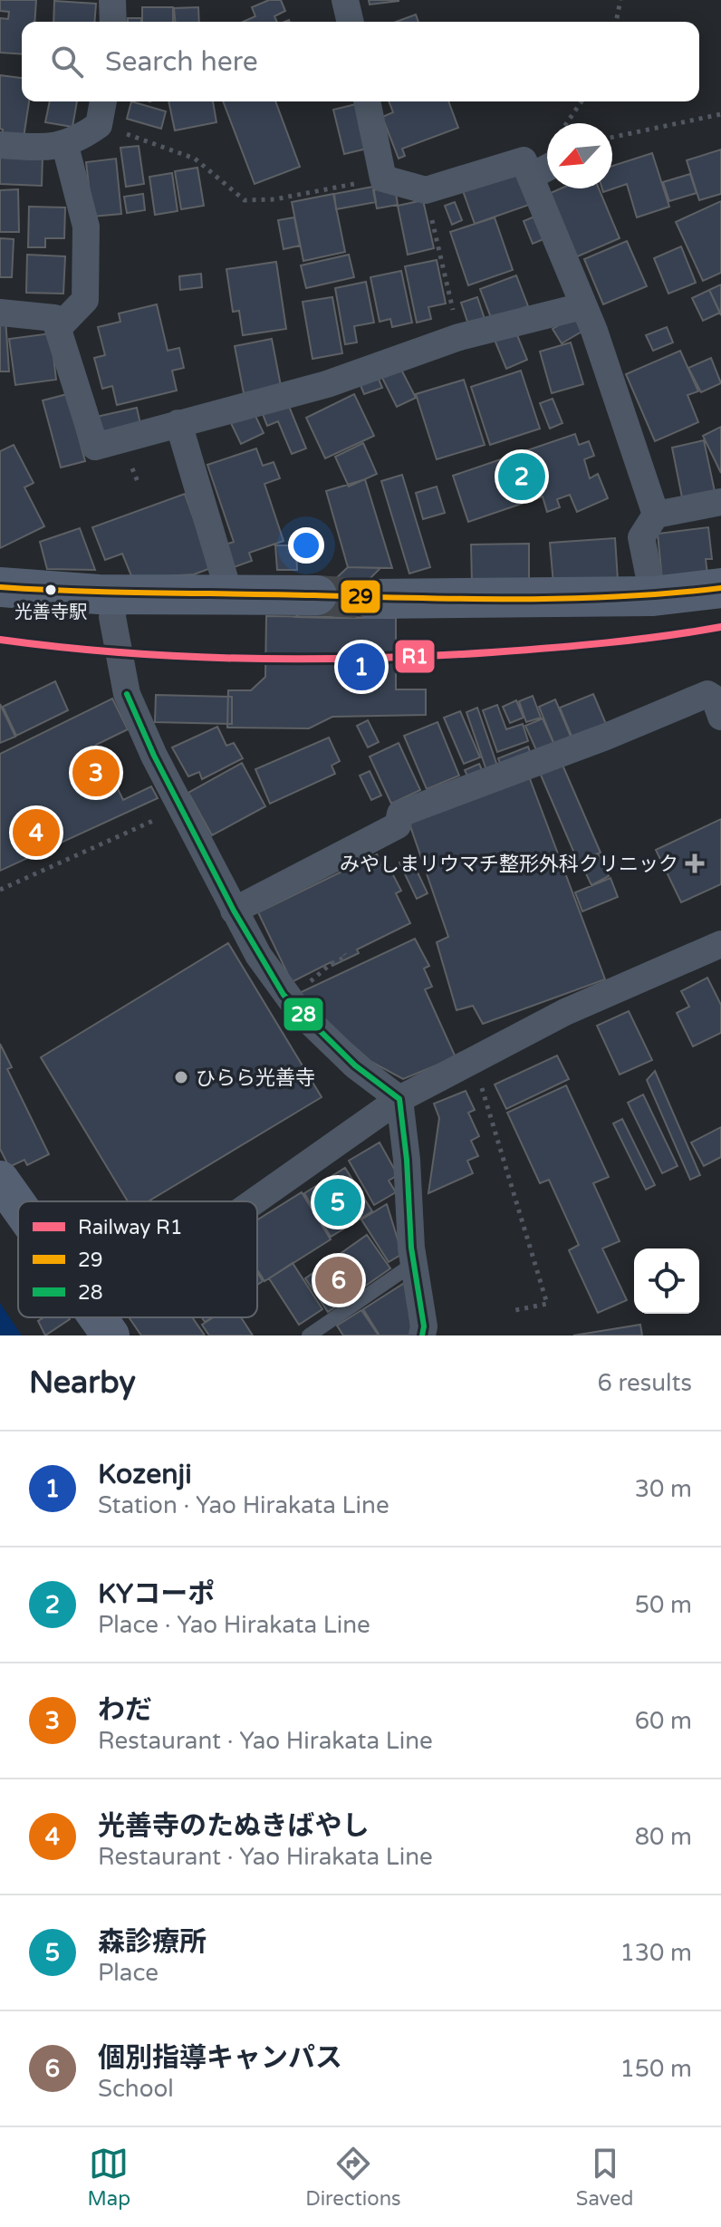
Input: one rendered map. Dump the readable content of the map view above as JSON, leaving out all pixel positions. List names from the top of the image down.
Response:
{
  "places": {
    "other": ["光善寺駅", "ひらら光善寺"],
    "health": ["みやしまリウマチ整形外科クリニック"]
  },
  "lines": ["transit line 29", "rail line R1", "transit line 28"],
  "legend": ["Railway R1", "29", "28"],
  "north": "bottom left",
  "page": {
    "search": "Search here",
    "pins": [
      "2",
      "1",
      "3",
      "4",
      "5",
      "6"
    ],
    "heading": ["Nearby", "6 results"],
    "list": [
      {
        "mark": "1",
        "name": "Kozenji",
        "note": "Station · Yao Hirakata Line",
        "value": "30 m"
      },
      {
        "mark": "2",
        "name": "KYコーポ",
        "note": "Place · Yao Hirakata Line",
        "value": "50 m"
      },
      {
        "mark": "3",
        "name": "わだ",
        "note": "Restaurant · Yao Hirakata Line",
        "value": "60 m"
      },
      {
        "mark": "4",
        "name": "光善寺のたぬきばやし",
        "note": "Restaurant · Yao Hirakata Line",
        "value": "80 m"
      },
      {
        "mark": "5",
        "name": "森診療所",
        "note": "Place",
        "value": "130 m"
      },
      {
        "mark": "6",
        "name": "個別指導キャンパス",
        "note": "School",
        "value": "150 m"
      }
    ],
    "nav": ["Map", "Directions", "Saved"]
  }
}
